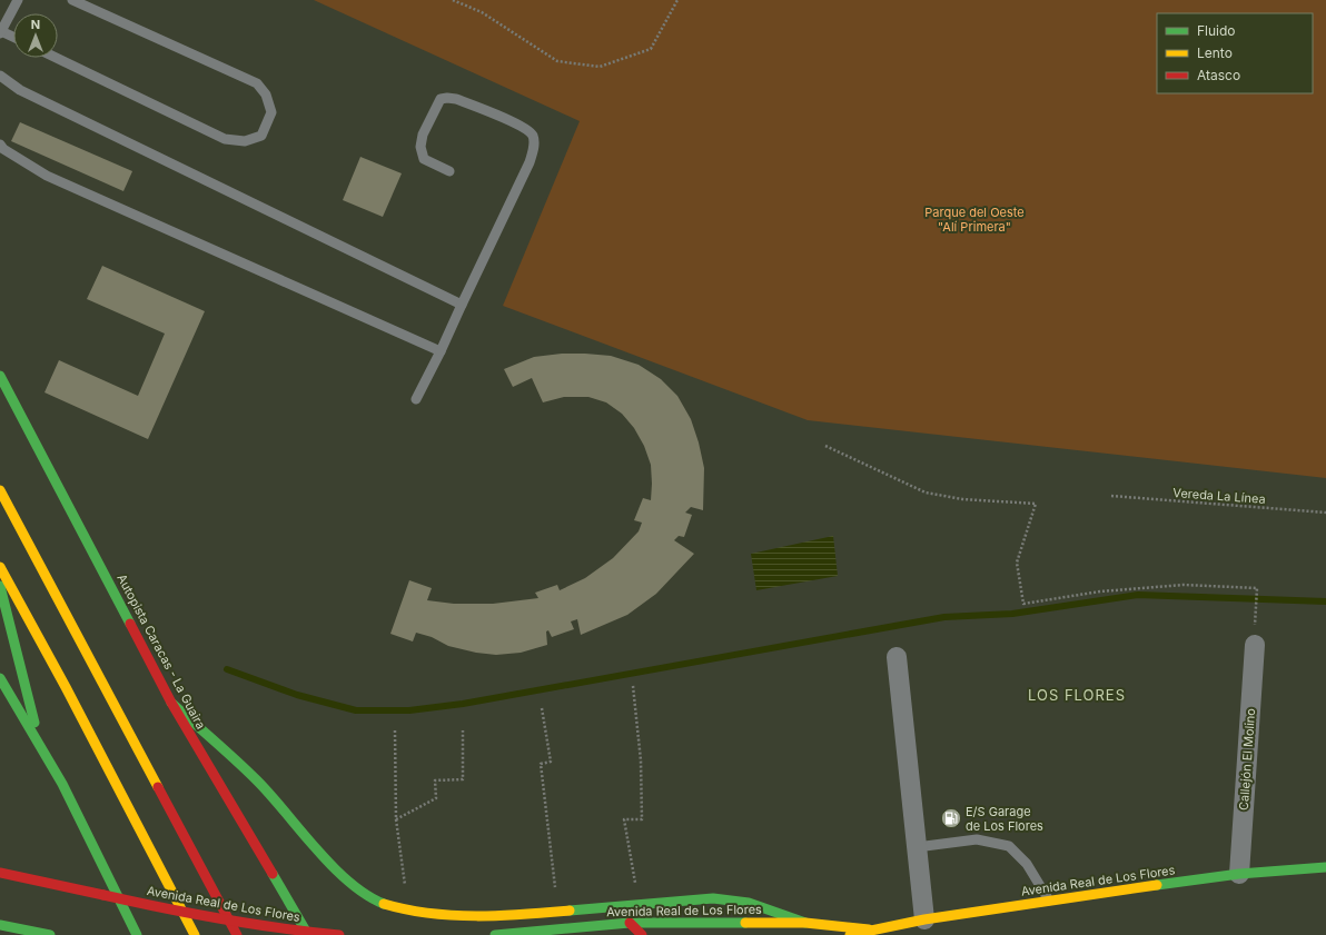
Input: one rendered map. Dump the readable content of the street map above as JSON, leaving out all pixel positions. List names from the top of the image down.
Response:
{
  "streets": {
    "main road": ["Autopista Caracas - La Guaira", "Avenida Real de Los Flores"],
    "street": ["Callejón El Molino"],
    "path": ["Vereda La Línea"]
  },
  "crossings": [
    ["Callejón El Molino", "Avenida Real de Los Flores"]
  ],
  "districts": ["LOS FLORES"],
  "parks": ["Parque del Oeste \"Alí Primera\""],
  "places": {
    "fuel station": ["E/S Garage de Los Flores"]
  },
  "legend": ["Fluido", "Lento", "Atasco"],
  "north": "top"
}
